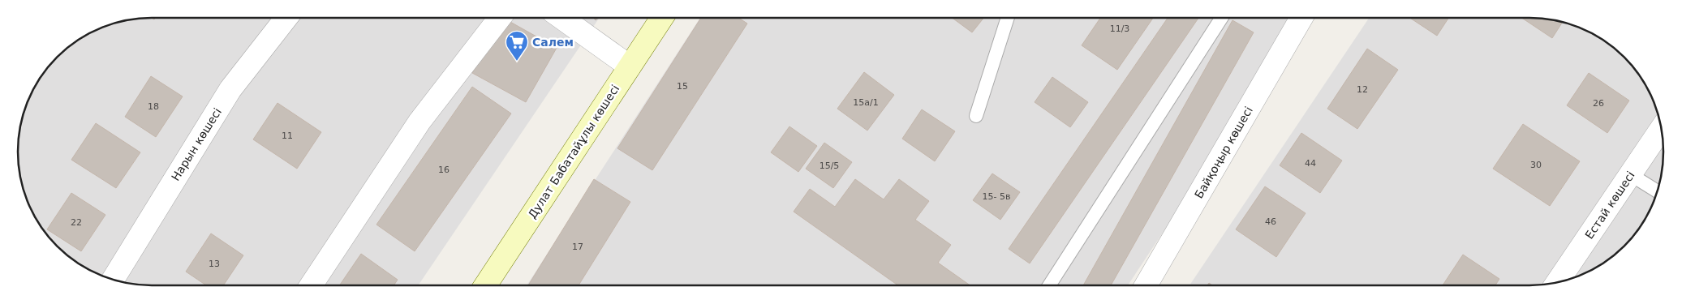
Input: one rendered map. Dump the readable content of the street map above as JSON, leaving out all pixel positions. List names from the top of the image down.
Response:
{
  "streets": {
    "street": [
      "Нарын көшесі",
      "Дулат Бабатайұлы көшесі",
      "Байқоңыр көшесі",
      "Естай көшесі"
    ]
  },
  "places": {
    "supermarket": ["Салем"]
  },
  "house_numbers": [
    "11/3",
    "15",
    "12",
    "15а/1",
    "26",
    "18",
    "11",
    "44",
    "30",
    "15/5",
    "16",
    "15- 5в",
    "46",
    "22",
    "17",
    "13"
  ]
}
